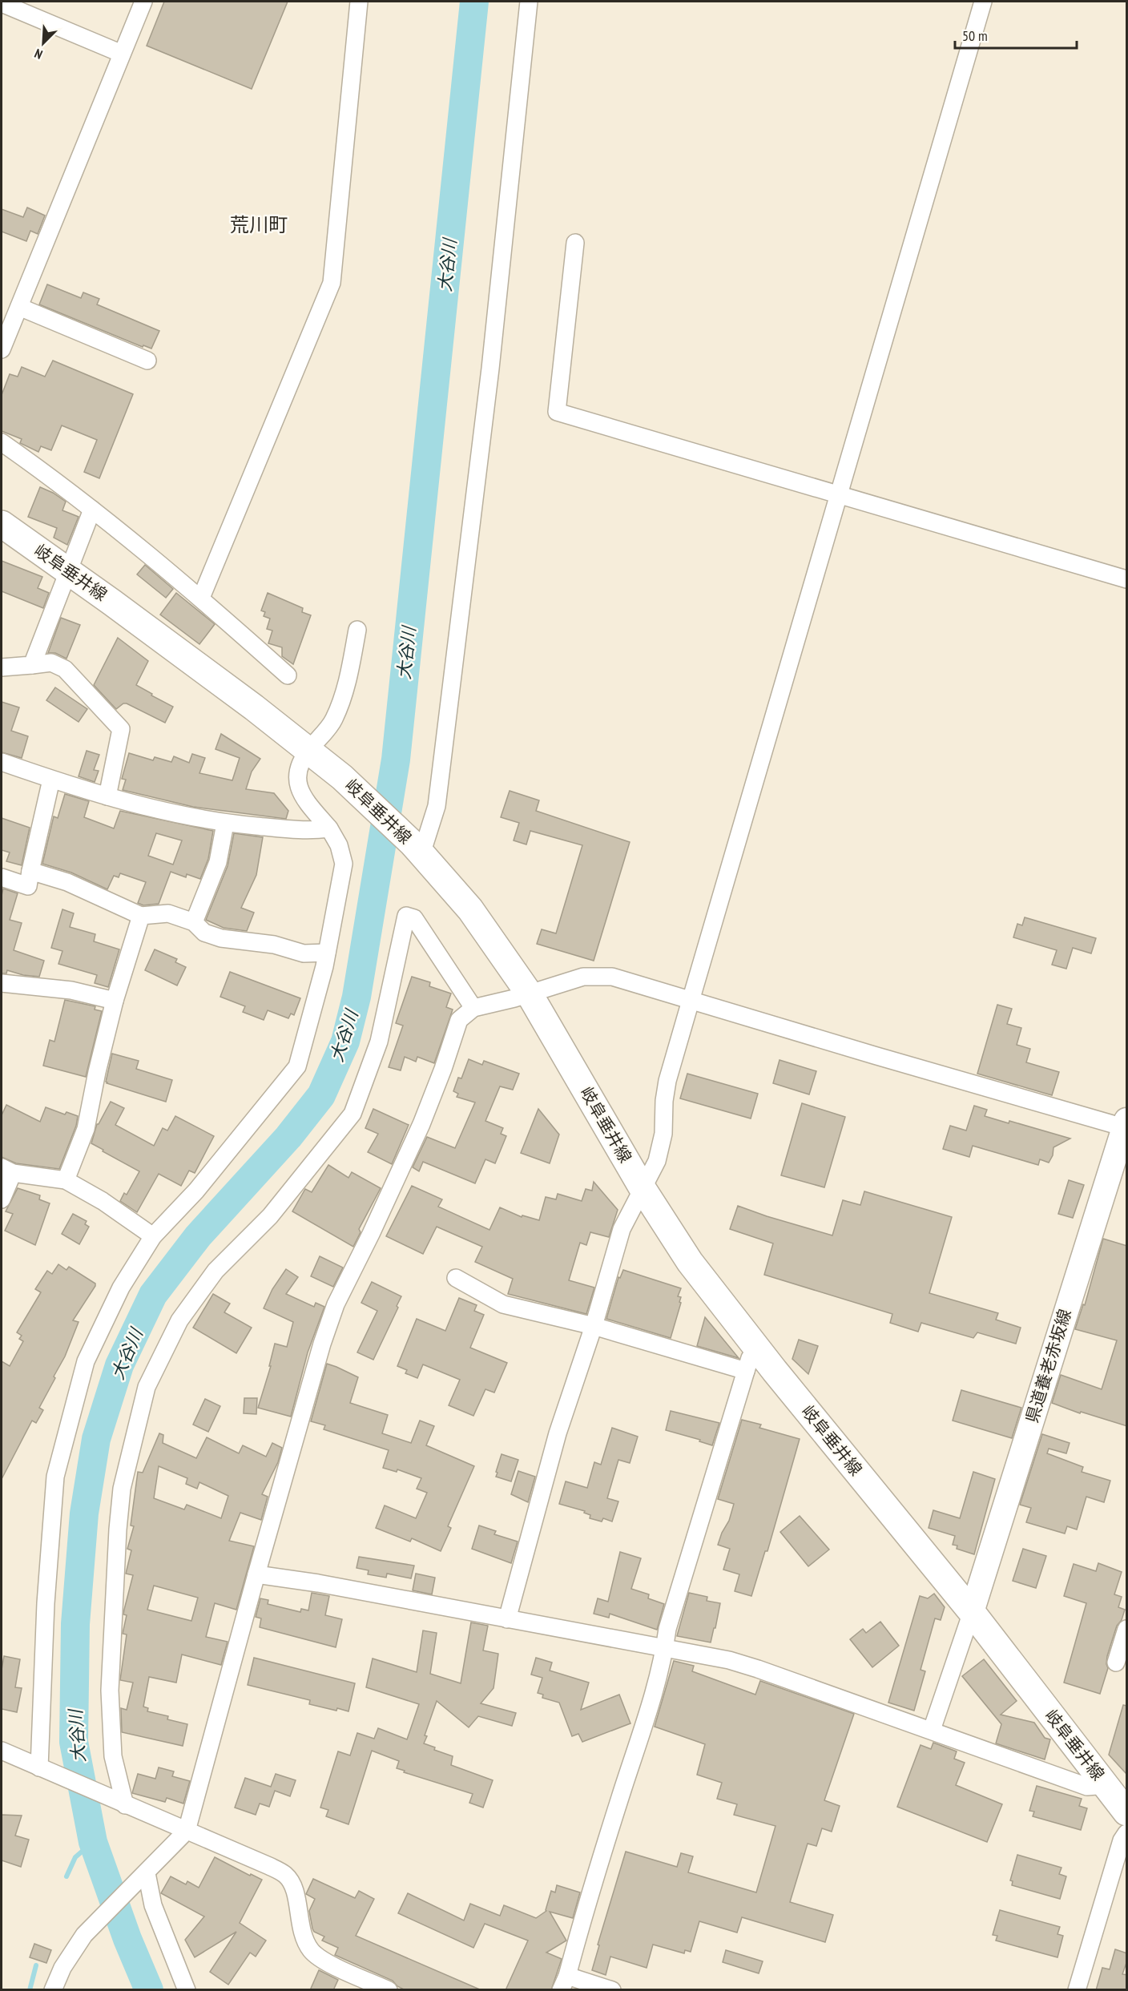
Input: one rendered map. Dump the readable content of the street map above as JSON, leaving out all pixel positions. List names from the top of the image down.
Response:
{
  "streets": {
    "main road": ["岐阜垂井線", "県道養老赤坂線"]
  },
  "crossings": [
    ["岐阜垂井線", "県道養老赤坂線"]
  ],
  "districts": ["荒川町"],
  "water": ["大谷川"],
  "scale_bar": "50 m",
  "north": "bottom left"
}
